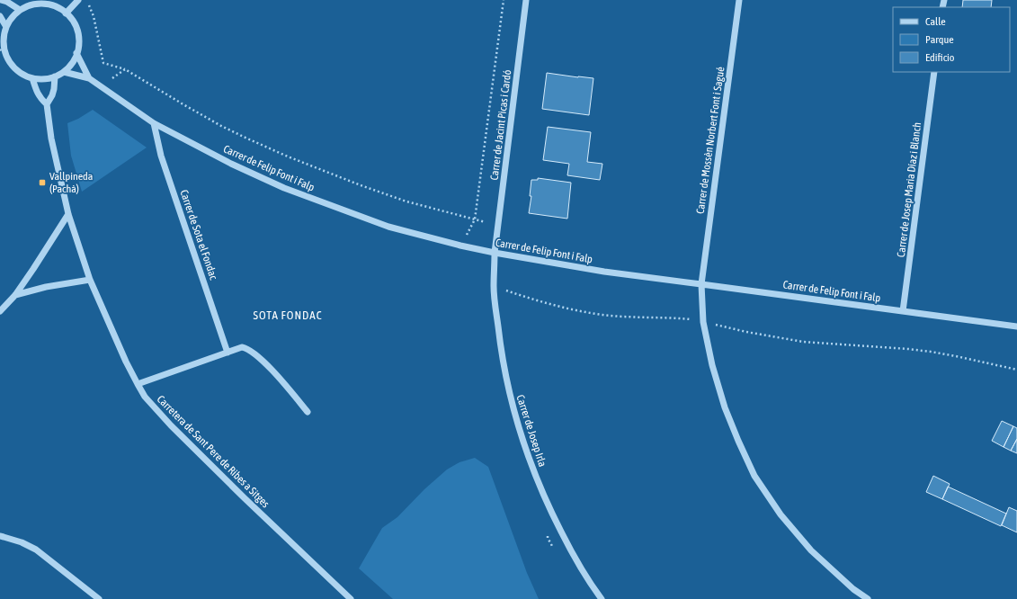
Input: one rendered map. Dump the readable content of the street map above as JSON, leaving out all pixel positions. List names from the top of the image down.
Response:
{
  "streets": {
    "street": [
      "Carrer de Jacint Picas i Cardó",
      "Carrer de Mossèn Norbert Font i Sagué",
      "Carrer de Felip Font i Falp",
      "Carrer de Josep Maria Díaz i Blanch",
      "Carrer de Sota el Fondac",
      "Carrer de Josep Irla",
      "Carretera de Sant Pere de Ribes a Sitges"
    ]
  },
  "crossings": [
    ["Carrer de Jacint Picas i Cardó", "Carrer de Felip Font i Falp"],
    ["Carrer de Jacint Picas i Cardó", "Carrer de Josep Irla"],
    ["Carrer de Mossèn Norbert Font i Sagué", "Carrer de Felip Font i Falp"],
    ["Carrer de Felip Font i Falp", "Carrer de Josep Maria Díaz i Blanch"],
    ["Carrer de Felip Font i Falp", "Carrer de Sota el Fondac"],
    ["Carrer de Felip Font i Falp", "Carrer de Josep Irla"]
  ],
  "districts": ["SOTA FONDAC"],
  "places": {
    "transit": ["Vallpineda (Pachà)"]
  },
  "legend": ["Calle", "Parque", "Edificio"]
}
